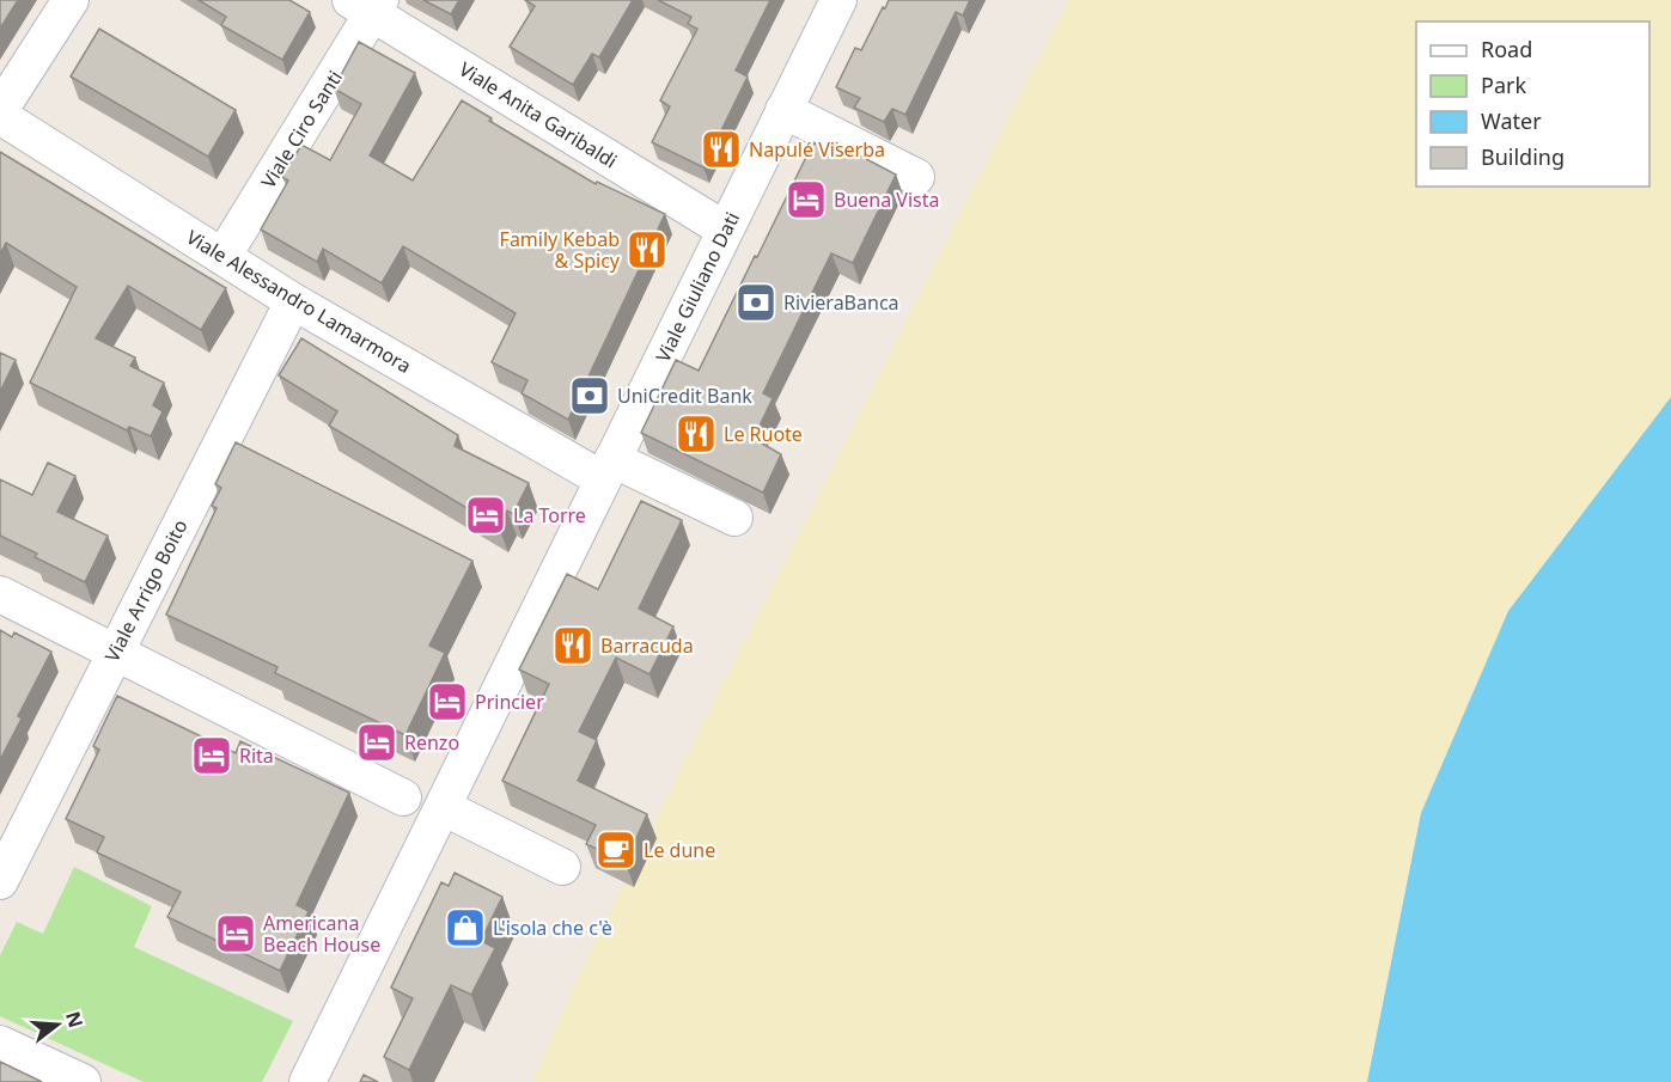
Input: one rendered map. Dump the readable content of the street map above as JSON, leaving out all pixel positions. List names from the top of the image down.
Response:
{
  "streets": {
    "street": [
      "Viale Anita Garibaldi",
      "Viale Ciro Santi",
      "Viale Giuliano Dati",
      "Viale Alessandro Lamarmora",
      "Viale Arrigo Boito"
    ]
  },
  "crossings": [
    ["Viale Anita Garibaldi", "Viale Ciro Santi"],
    ["Viale Anita Garibaldi", "Viale Giuliano Dati"],
    ["Viale Ciro Santi", "Viale Alessandro Lamarmora"],
    ["Viale Giuliano Dati", "Viale Alessandro Lamarmora"],
    ["Viale Alessandro Lamarmora", "Viale Arrigo Boito"]
  ],
  "places": {
    "restaurant": [
      "Napulé Viserba",
      "Family Kebab & Spicy",
      "Le Ruote",
      "Barracuda"
    ],
    "hotel": [
      "Buena Vista",
      "La Torre",
      "Princier",
      "Renzo",
      "Rita",
      "Americana Beach House"
    ],
    "bank": ["RivieraBanca", "UniCredit Bank"],
    "cafe": ["Le dune"],
    "shop": ["L'isola che c'è"]
  },
  "legend": [
    "Road",
    "Park",
    "Water",
    "Building"
  ],
  "north": "right"
}
